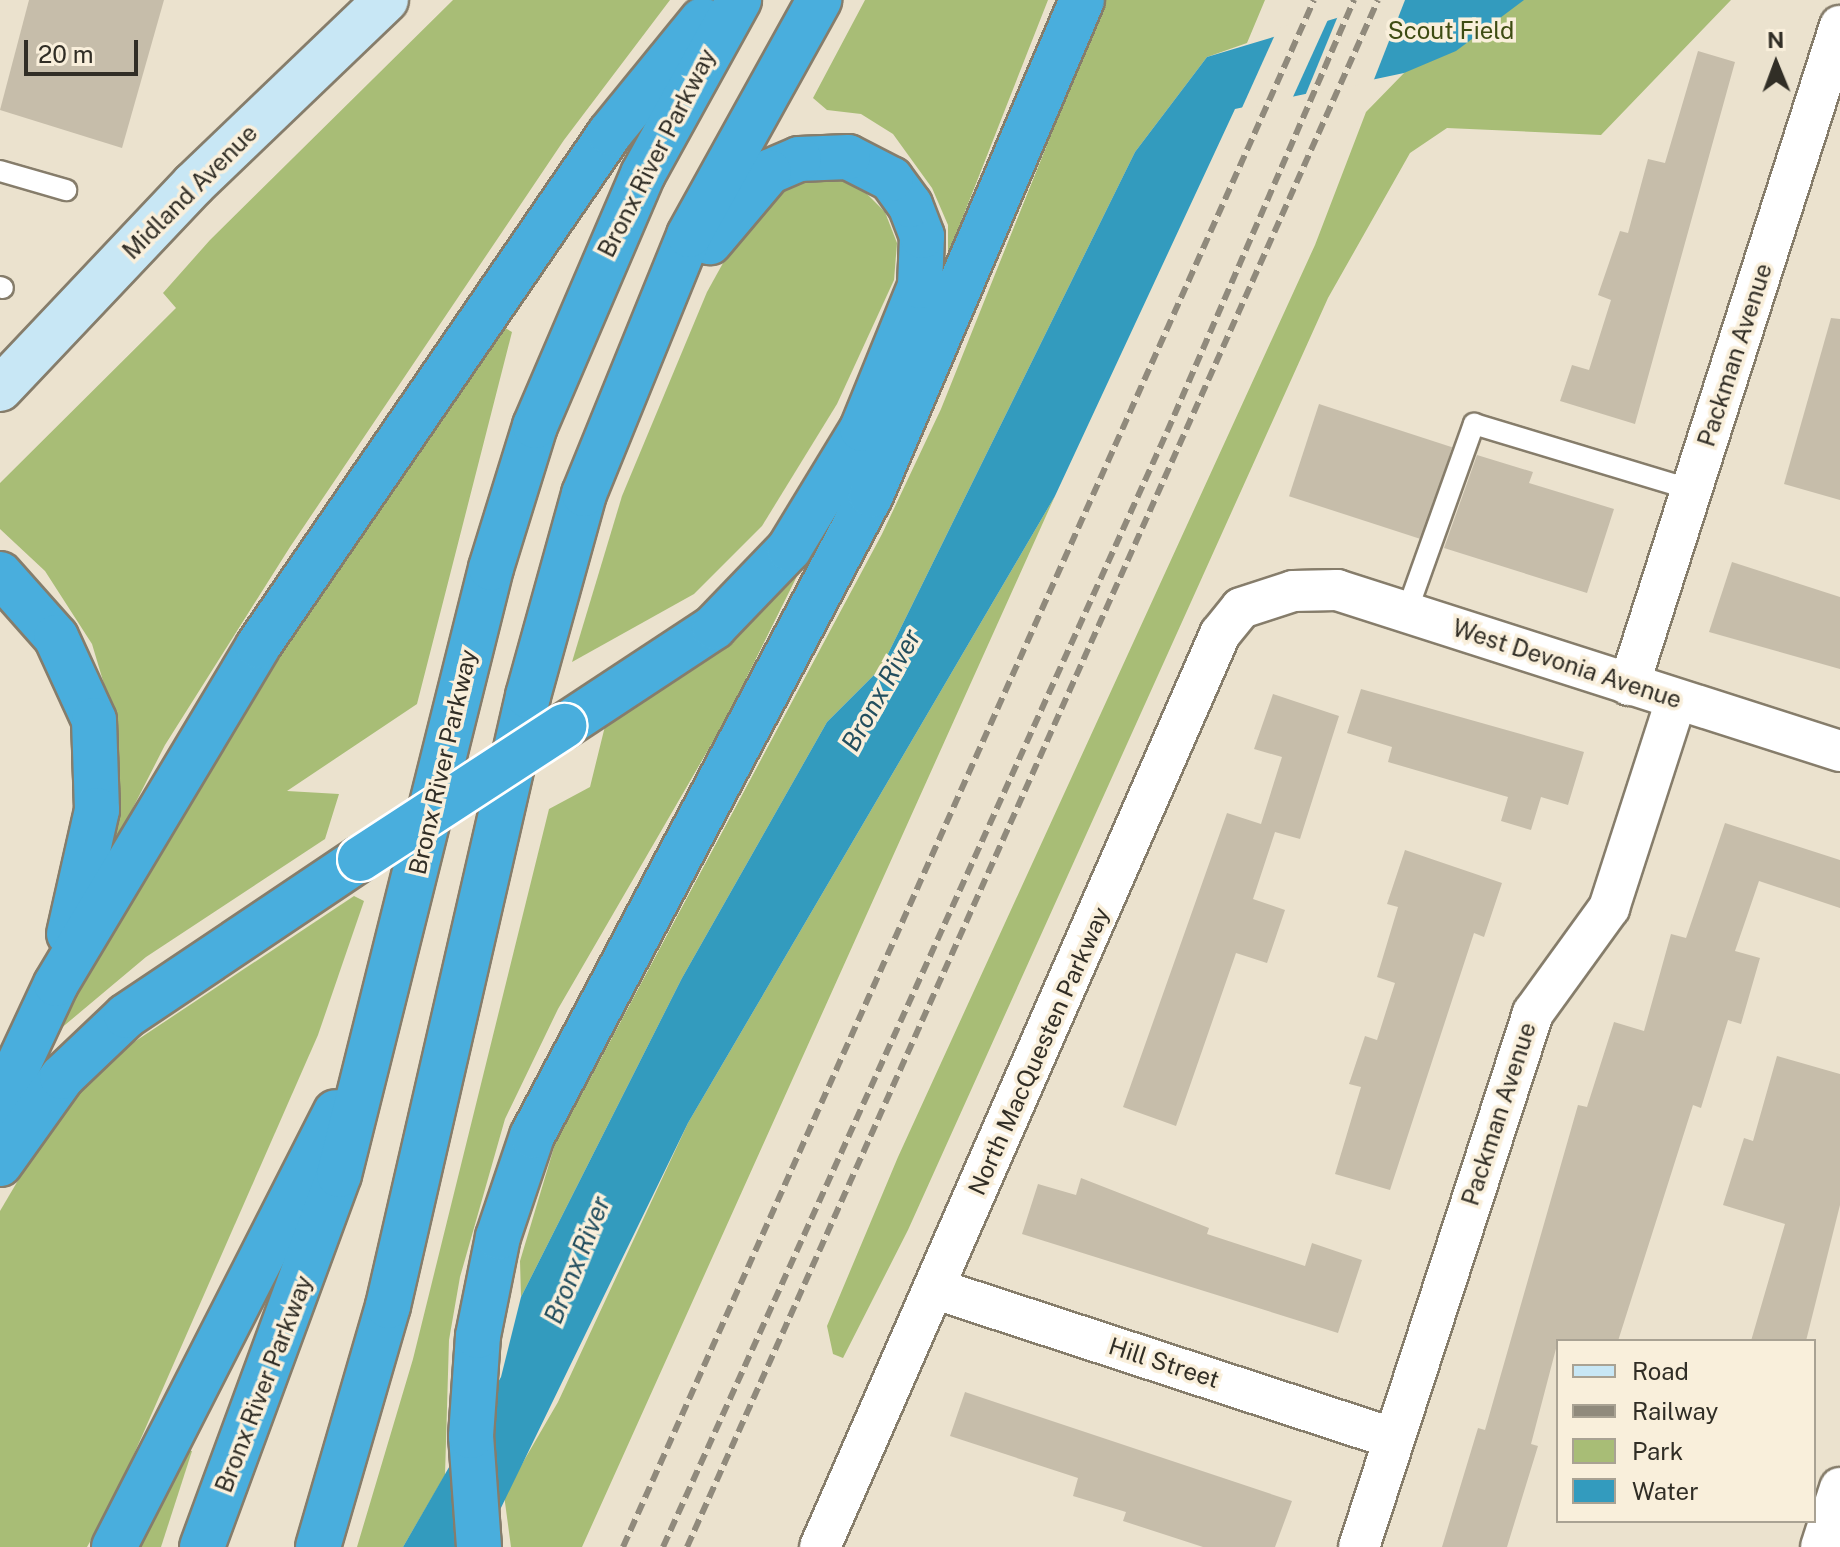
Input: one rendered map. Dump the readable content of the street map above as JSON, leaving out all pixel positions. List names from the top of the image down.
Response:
{
  "streets": {
    "highway": ["Bronx River Parkway"],
    "street": [
      "Midland Avenue",
      "Packman Avenue",
      "West Devonia Avenue",
      "North MacQuesten Parkway",
      "Hill Street"
    ]
  },
  "crossings": [
    ["Packman Avenue", "West Devonia Avenue"],
    ["Packman Avenue", "Hill Street"],
    ["West Devonia Avenue", "North MacQuesten Parkway"],
    ["North MacQuesten Parkway", "Hill Street"]
  ],
  "water": ["Bronx River"],
  "parks": ["Scout Field"],
  "legend": [
    "Road",
    "Railway",
    "Park",
    "Water"
  ],
  "scale_bar": "20 m",
  "north": "top"
}
